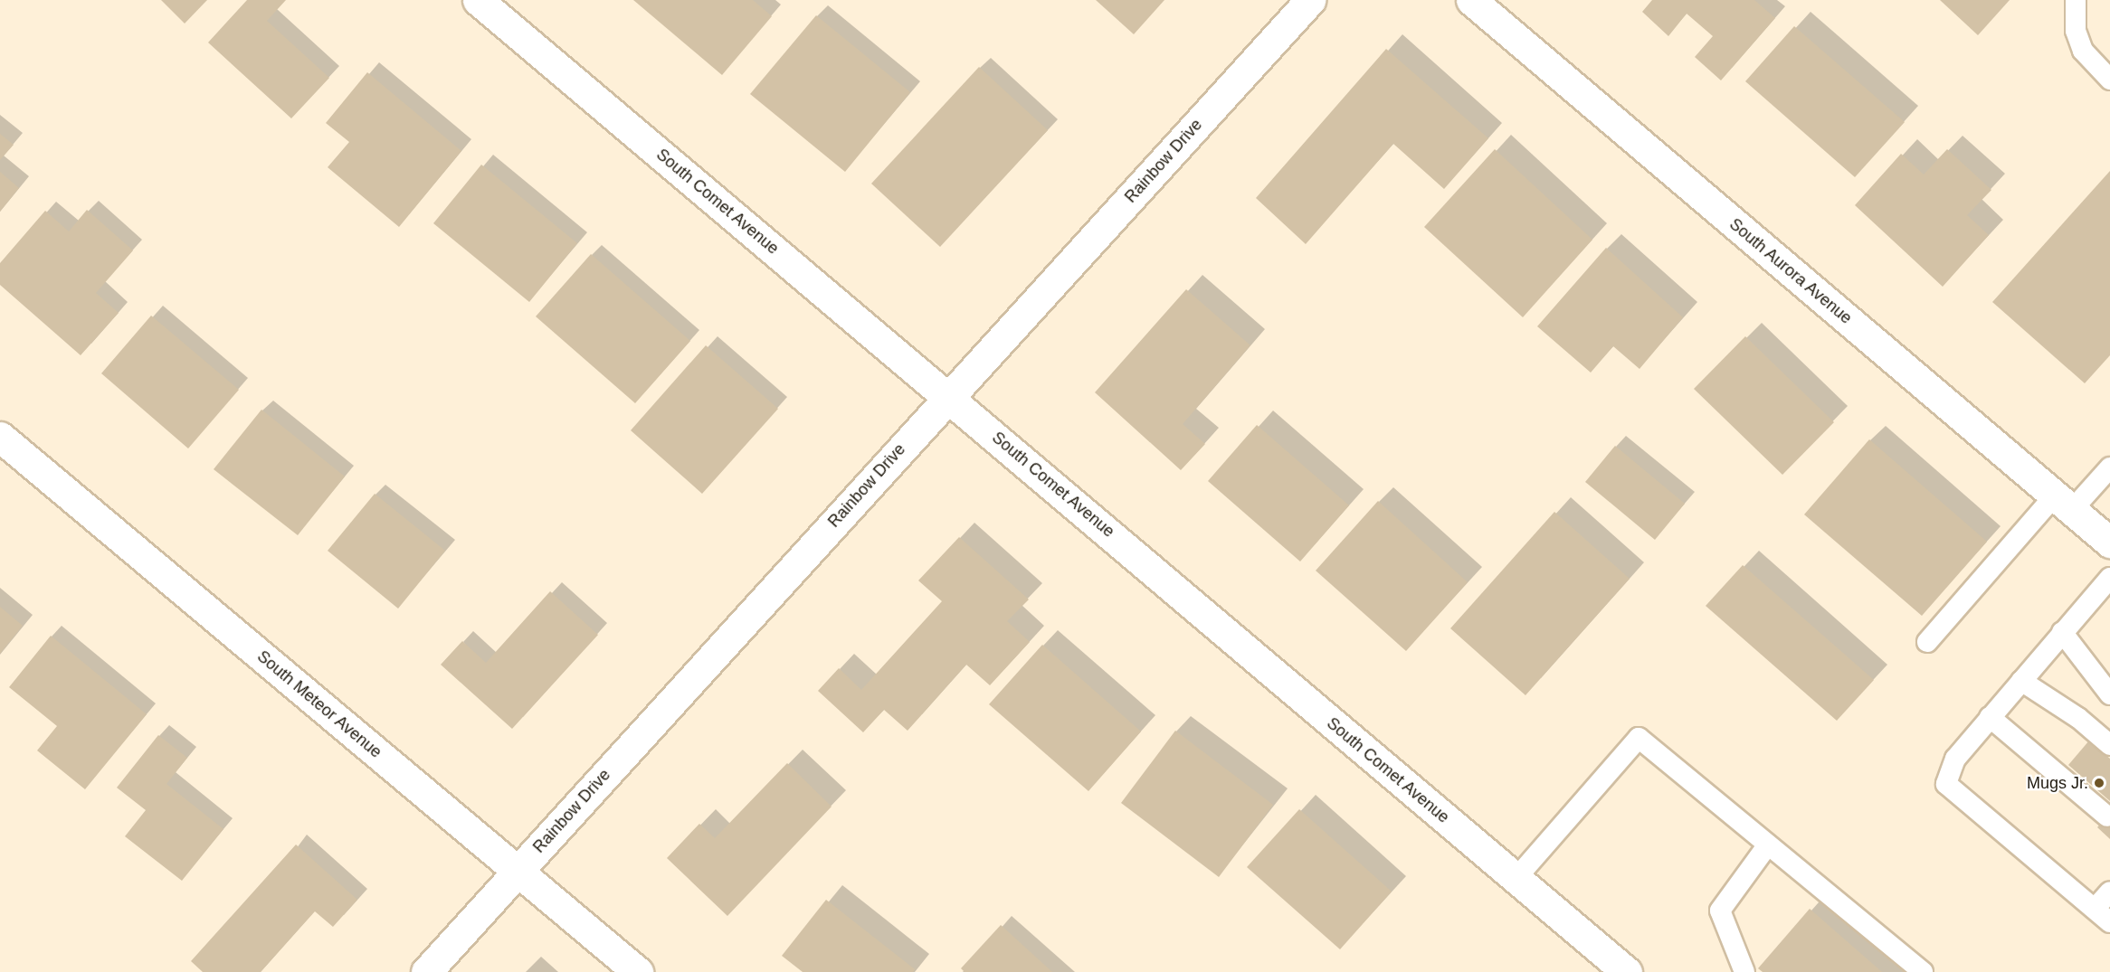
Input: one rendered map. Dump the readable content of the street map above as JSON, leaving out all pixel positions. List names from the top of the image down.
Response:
{
  "streets": {
    "street": [
      "Rainbow Drive",
      "South Comet Avenue",
      "South Aurora Avenue",
      "South Meteor Avenue"
    ]
  },
  "crossings": [
    ["Rainbow Drive", "South Comet Avenue"],
    ["Rainbow Drive", "South Meteor Avenue"]
  ],
  "places": ["Mugs Jr."]
}
